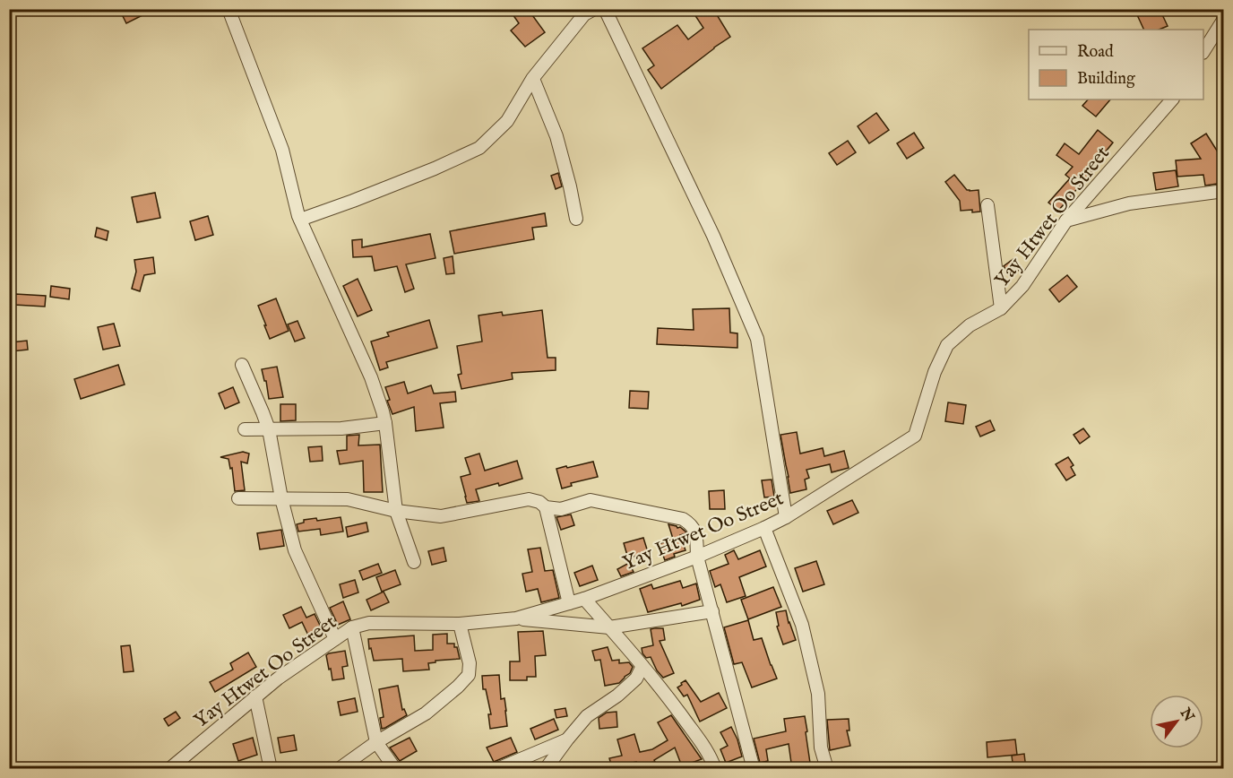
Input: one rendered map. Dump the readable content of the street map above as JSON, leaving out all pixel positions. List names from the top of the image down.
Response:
{
  "streets": {
    "street": ["Yay Htwet Oo Street"]
  },
  "legend": ["Road", "Building"],
  "north": "top right"
}
